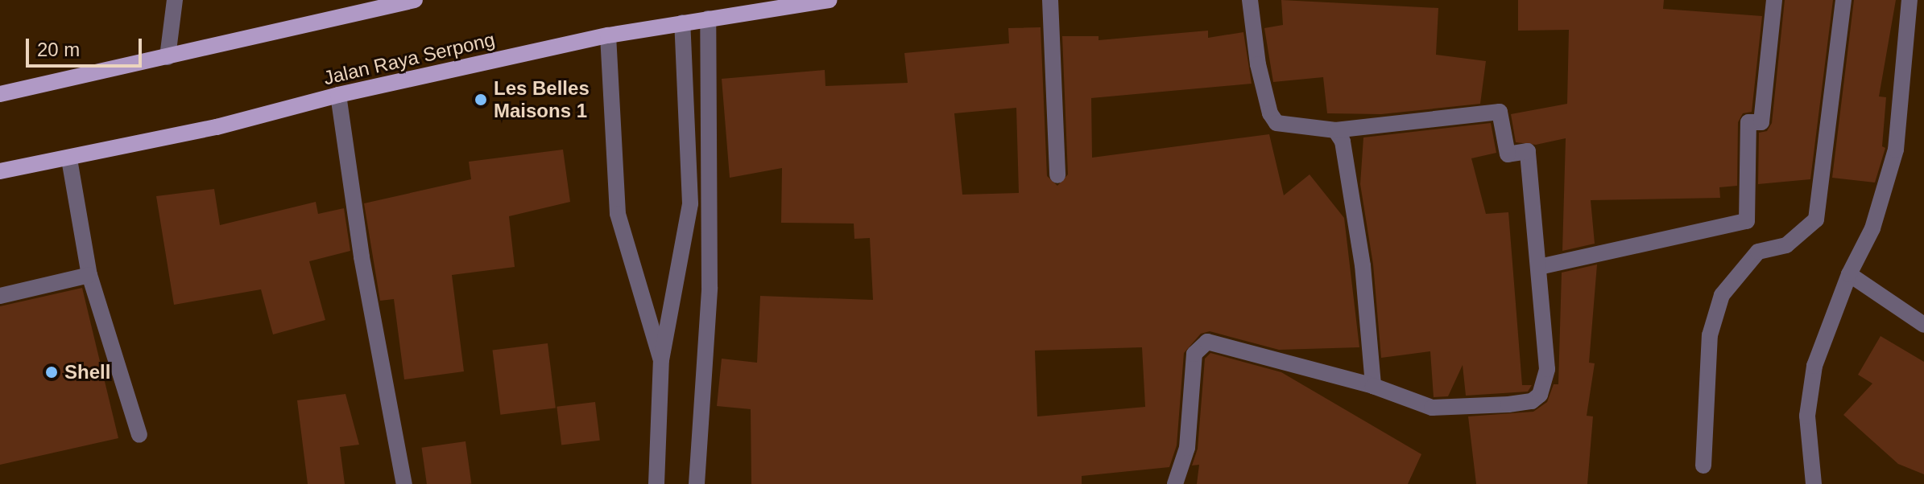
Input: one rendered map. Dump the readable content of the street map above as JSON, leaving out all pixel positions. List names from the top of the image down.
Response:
{
  "streets": {
    "main road": ["Jalan Raya Serpong"]
  },
  "places": ["Les Belles Maisons 1", "Shell"],
  "scale_bar": "20 m"
}
